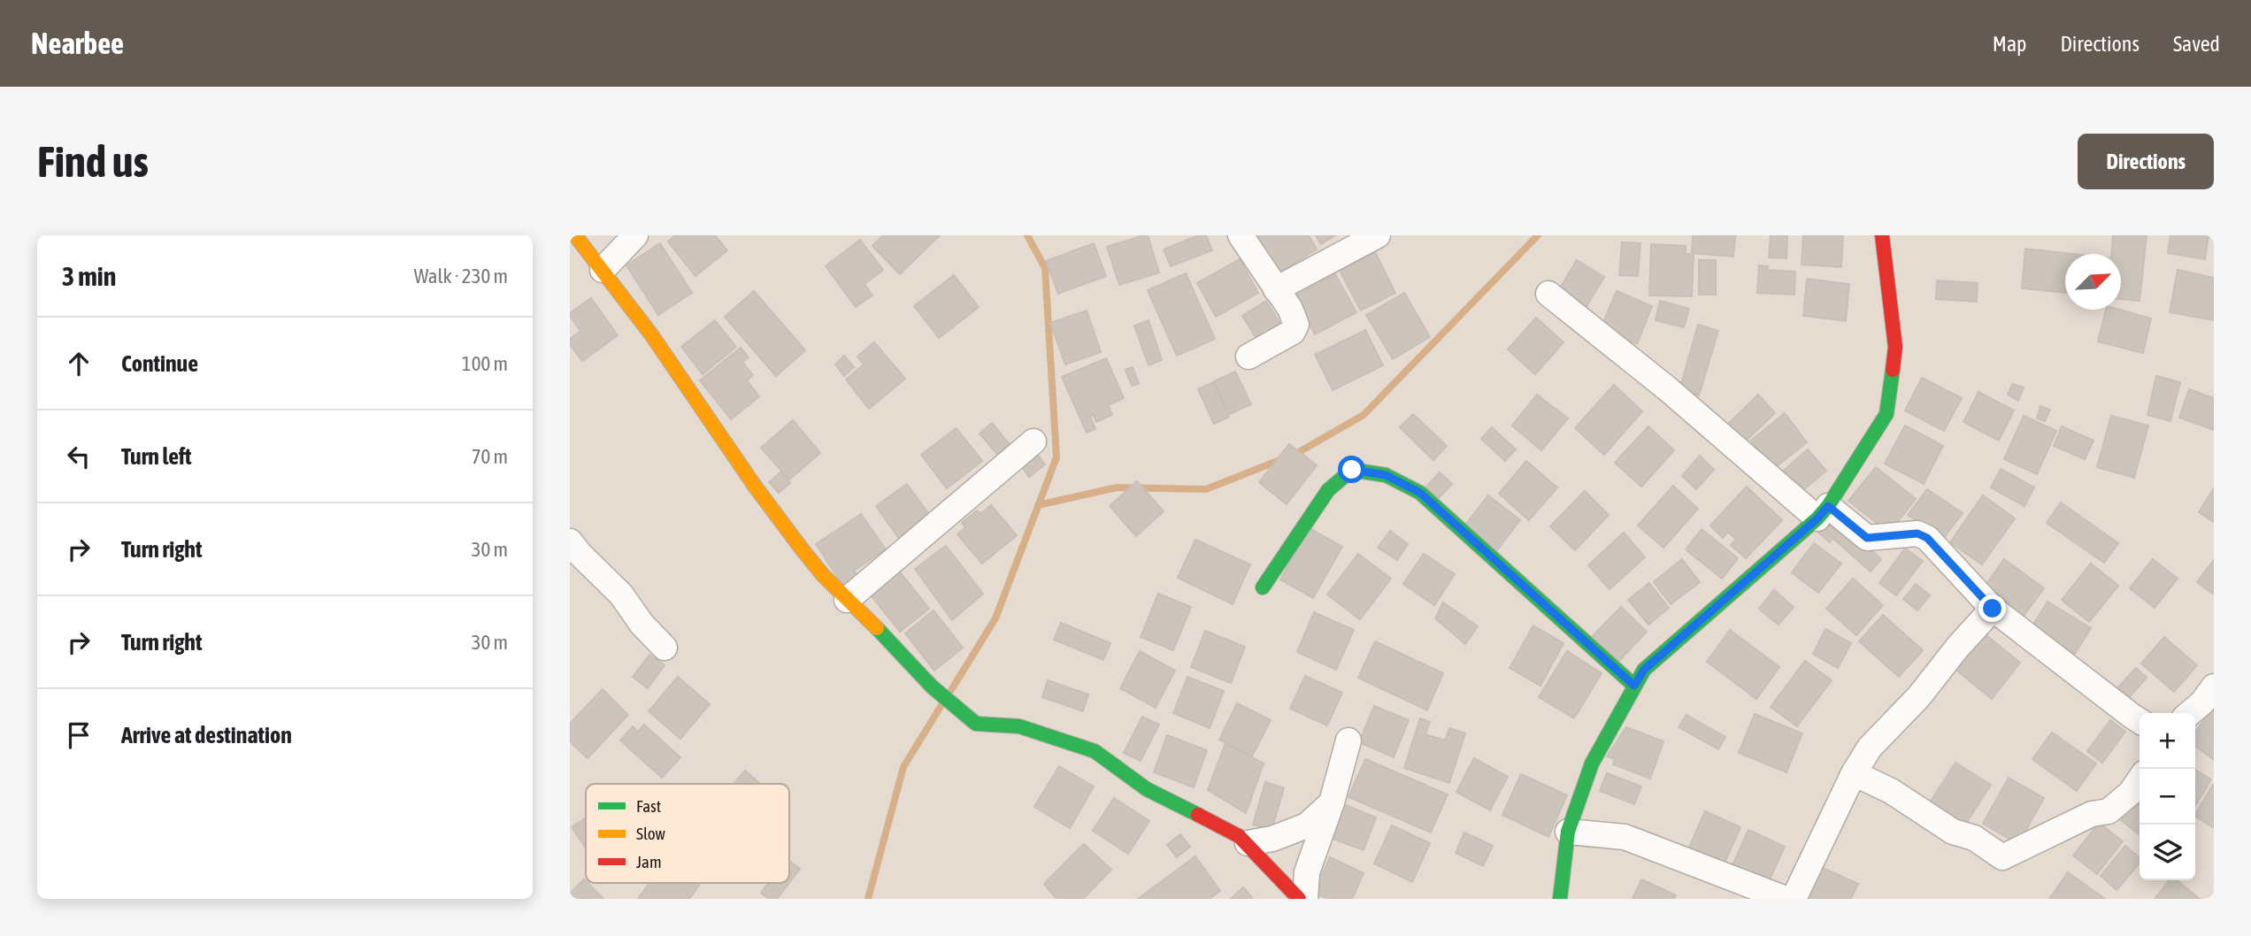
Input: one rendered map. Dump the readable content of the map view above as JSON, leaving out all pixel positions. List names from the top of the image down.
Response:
{
  "legend": ["Fast", "Slow", "Jam"],
  "north": "top right",
  "page": {
    "header": "Nearbee",
    "nav": ["Map", "Directions", "Saved"],
    "buttons": "Directions",
    "title": "Find us",
    "heading": ["3 min", "Walk · 230 m"],
    "list": [
      ["Continue", "100 m"],
      ["Turn left", "70 m"],
      ["Turn right", "30 m"],
      ["Turn right", "30 m"],
      "Arrive at destination"
    ],
    "map_buttons": ["+", "−"]
  }
}
